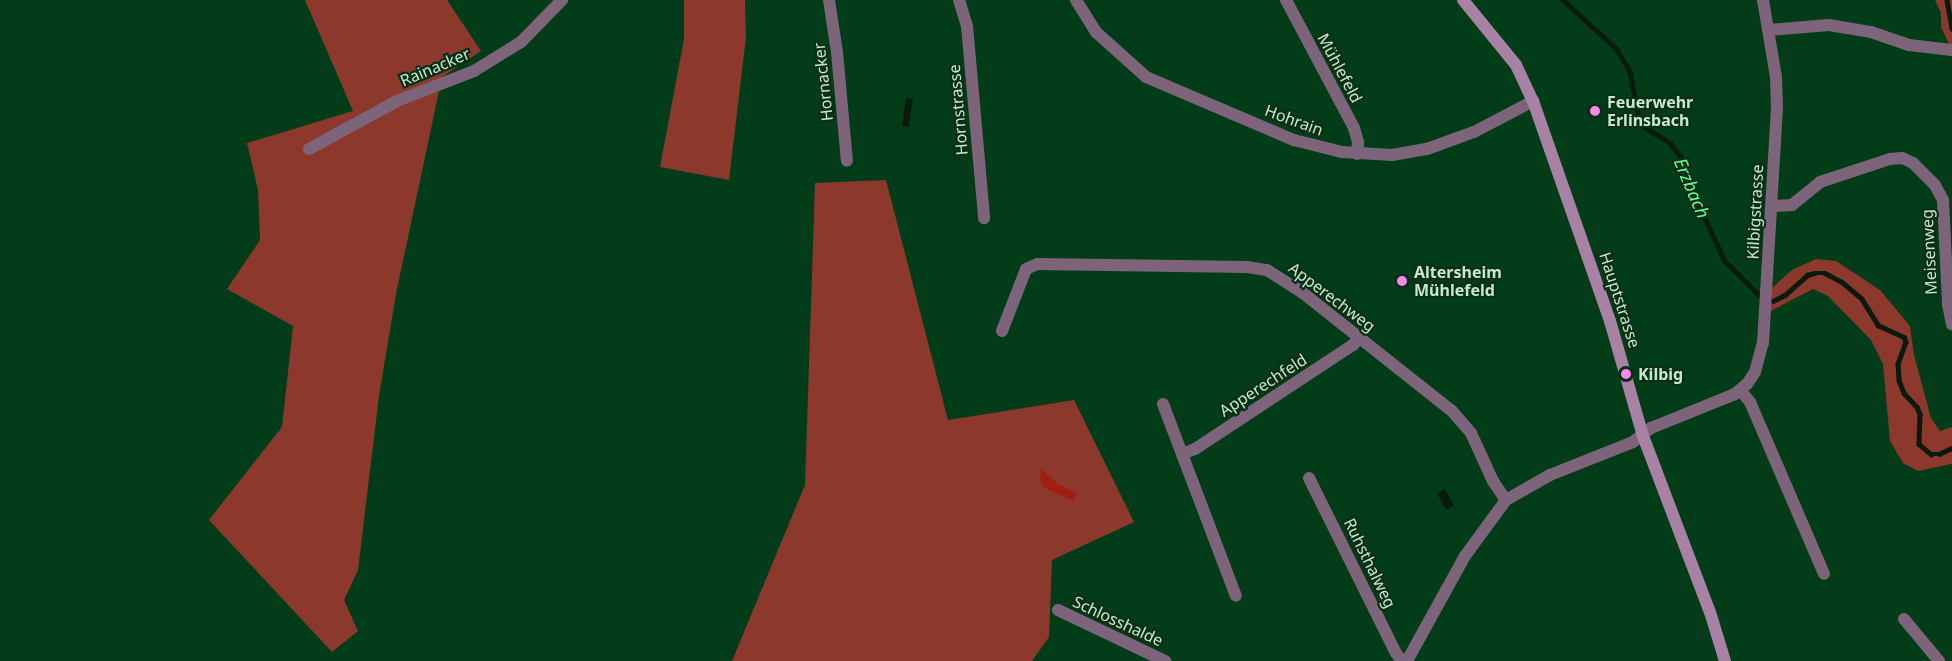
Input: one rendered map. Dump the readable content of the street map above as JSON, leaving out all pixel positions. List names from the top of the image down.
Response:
{
  "streets": {
    "main road": ["Hauptstrasse"],
    "street": [
      "Rainacker",
      "Mühlefeld",
      "Hornacker",
      "Hornstrasse",
      "Hohrain",
      "Kilbigstrasse",
      "Meisenweg",
      "Apperechweg",
      "Apperechfeld",
      "Ruhsthalweg",
      "Schlosshalde"
    ]
  },
  "crossings": [
    ["Mühlefeld", "Hohrain"],
    ["Hohrain", "Hauptstrasse"],
    ["Kilbigstrasse", "Meisenweg"],
    ["Apperechweg", "Apperechfeld"]
  ],
  "water": ["Erzbach"],
  "places": ["Feuerwehr Erlinsbach", "Altersheim Mühlefeld", "Kilbig"]
}
